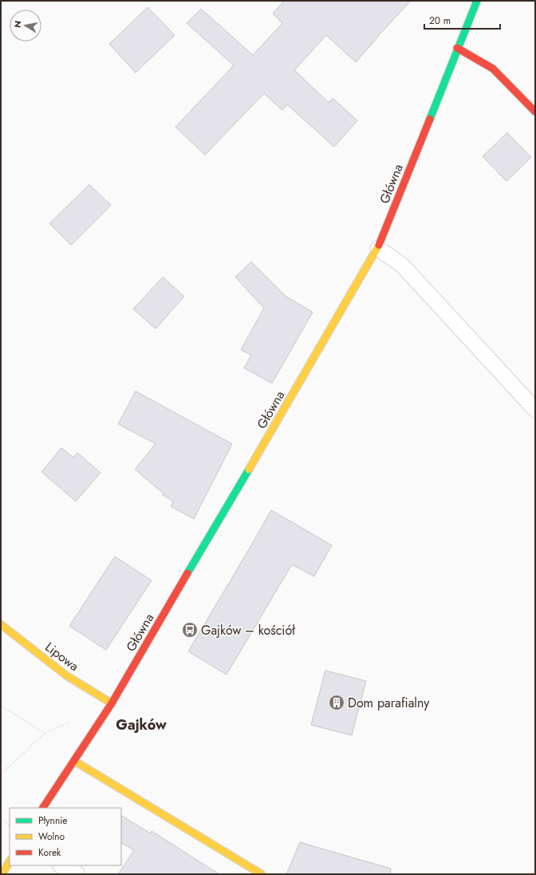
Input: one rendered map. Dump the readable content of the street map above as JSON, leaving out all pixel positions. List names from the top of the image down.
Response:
{
  "streets": {
    "street": ["Główna", "Lipowa"]
  },
  "crossings": [
    ["Główna", "Lipowa"]
  ],
  "districts": ["Gajków"],
  "places": {
    "bus stop": ["Gajków – kościół"],
    "building": ["Dom parafialny"]
  },
  "legend": ["Płynnie", "Wolno", "Korek"],
  "scale_bar": "20 m",
  "north": "left"
}
